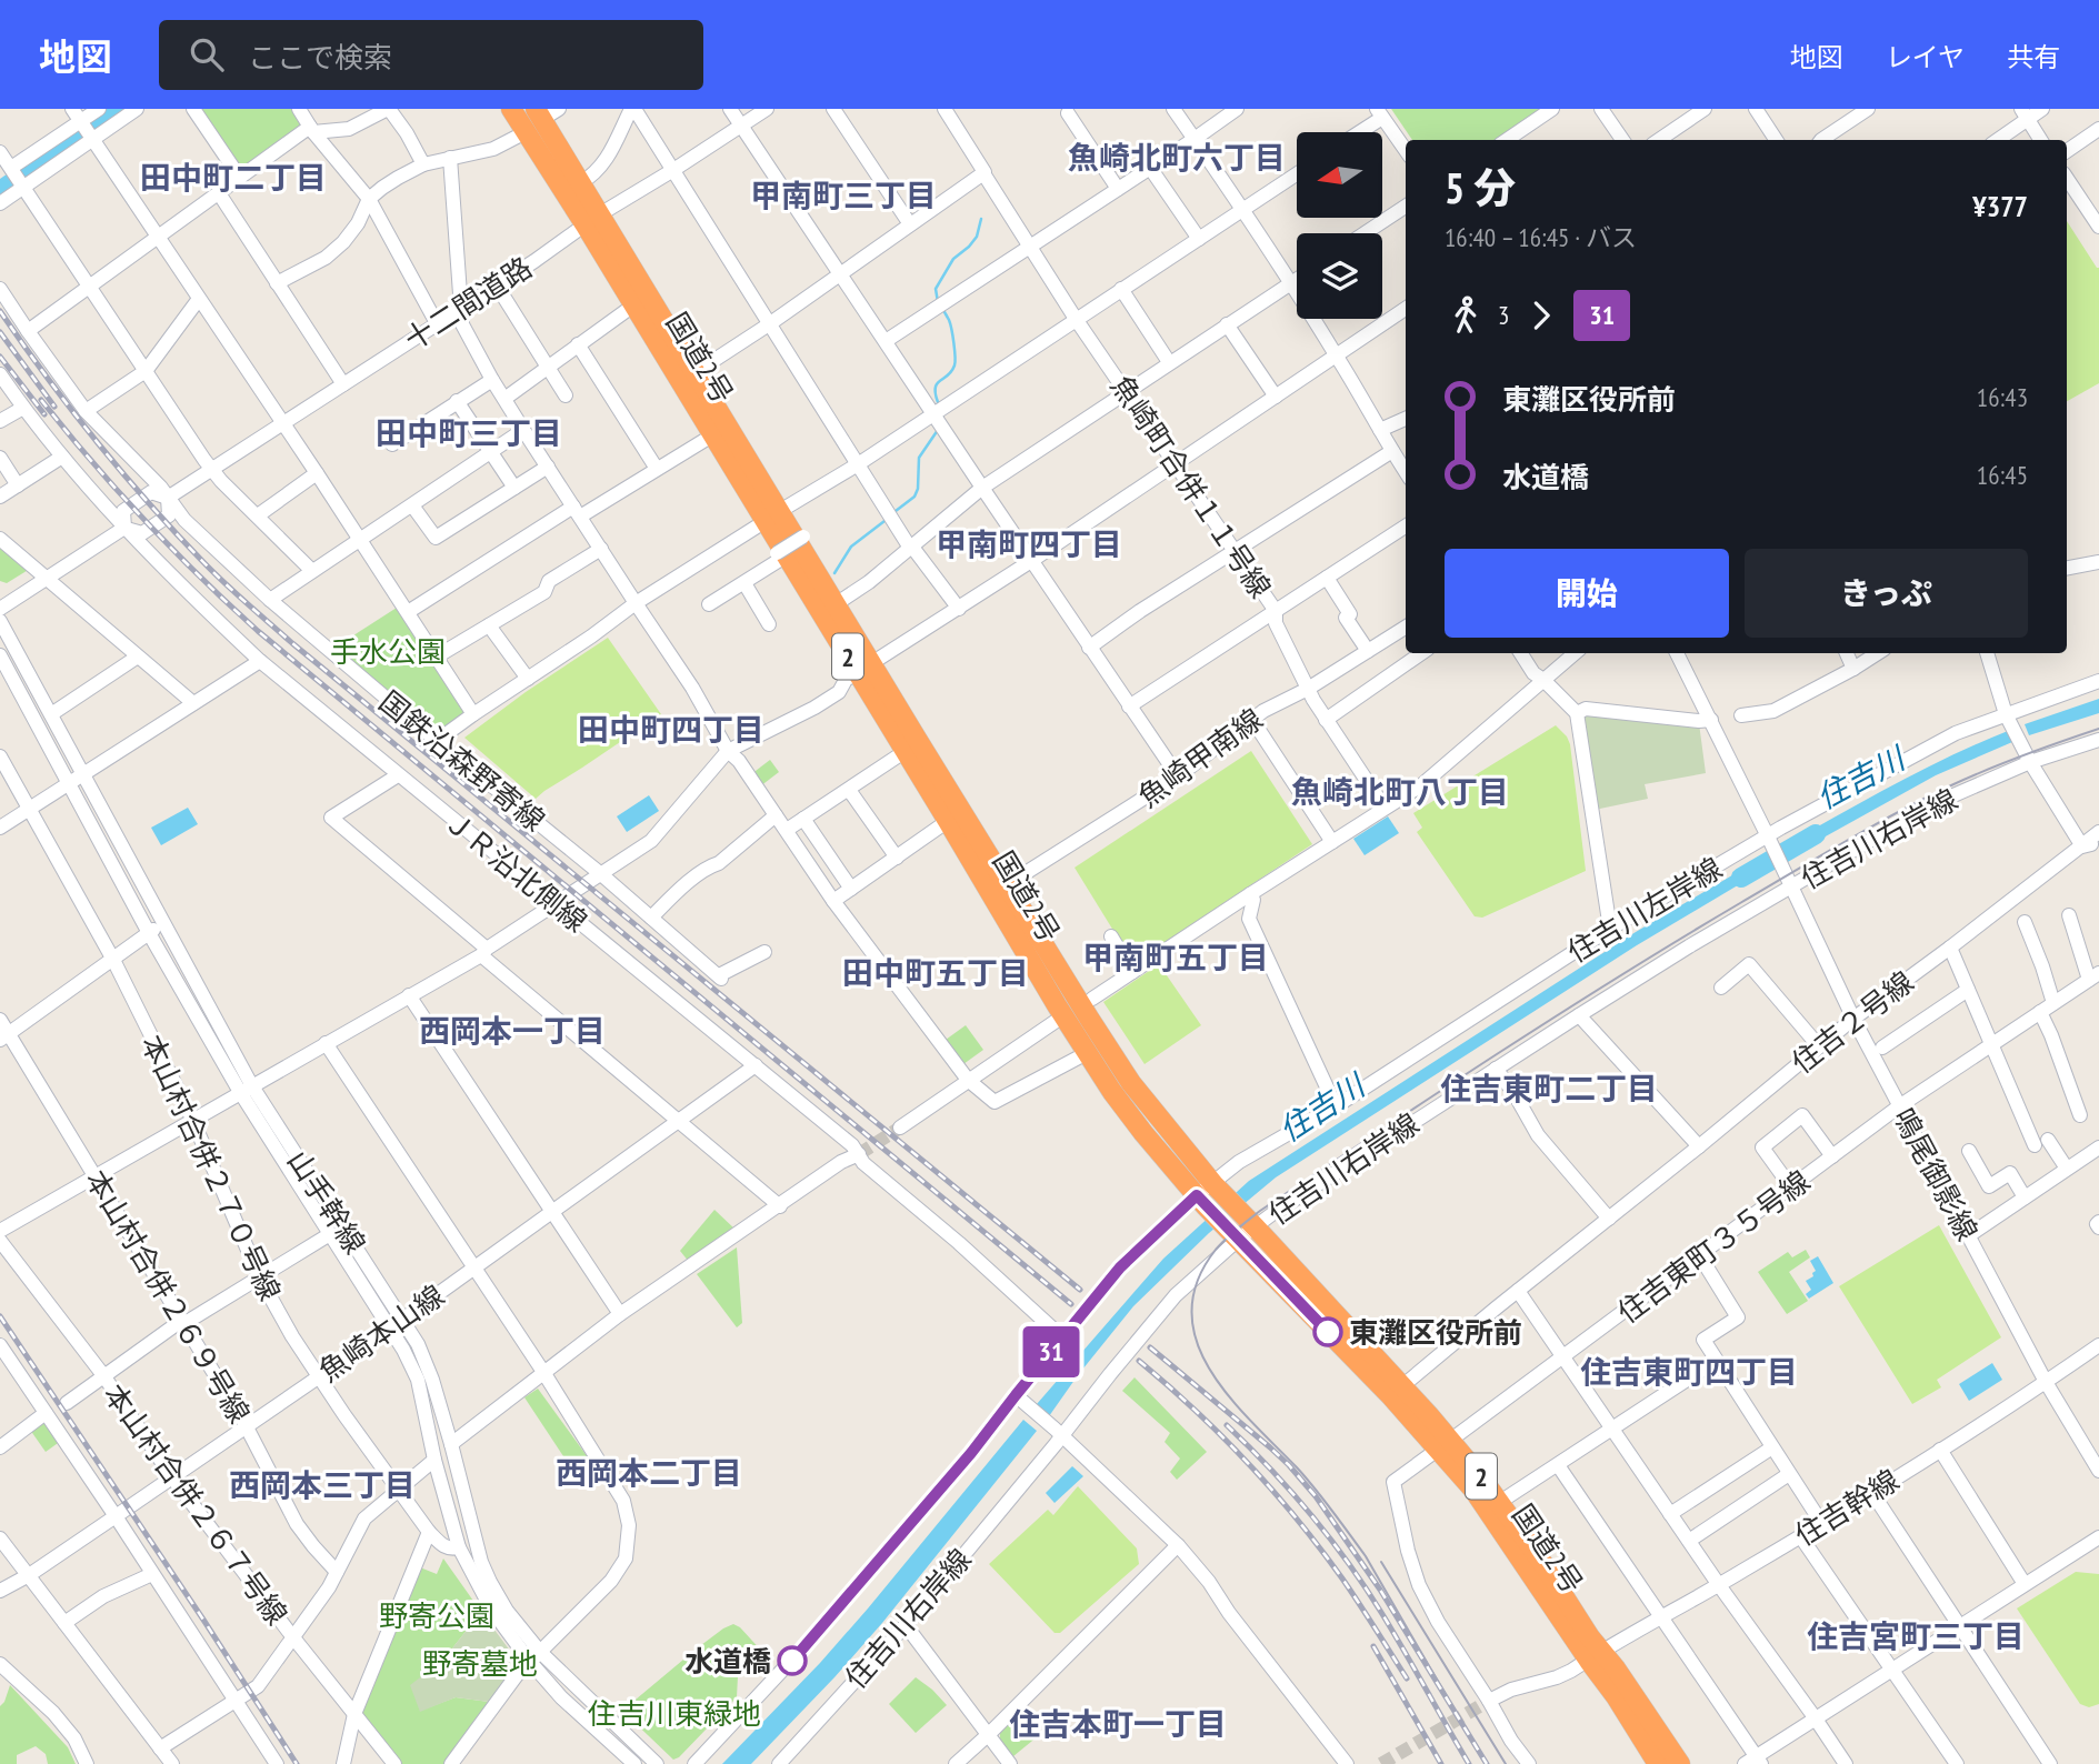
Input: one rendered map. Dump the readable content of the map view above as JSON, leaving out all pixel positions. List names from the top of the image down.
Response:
{
  "streets": {
    "highway": ["国道2号", "2"],
    "street": [
      "十二間道路",
      "魚崎町合併１１号線",
      "魚崎甲南線",
      "国鉄沿森野寄線",
      "住吉川右岸線",
      "ＪＲ沿北側線",
      "住吉川左岸線",
      "住吉２号線",
      "本山村合併２７０号線",
      "鳴尾御影線",
      "山手幹線",
      "住吉東町３５号線",
      "本山村合併２６９号線",
      "魚崎本山線",
      "本山村合併２６７号線",
      "住吉幹線"
    ]
  },
  "crossings": [
    ["十二間道路", "国道2号"],
    ["十二間道路", "国鉄沿森野寄線"],
    ["十二間道路", "ＪＲ沿北側線"],
    ["国道2号", "魚崎甲南線"],
    ["国道2号", "住吉川右岸線"],
    ["国道2号", "住吉川左岸線"],
    ["国道2号", "住吉２号線"],
    ["国道2号", "住吉東町３５号線"],
    ["国道2号", "住吉幹線"],
    ["魚崎町合併１１号線", "魚崎甲南線"],
    ["住吉川右岸線", "鳴尾御影線"],
    ["ＪＲ沿北側線", "住吉川左岸線"],
    ["ＪＲ沿北側線", "魚崎本山線"],
    ["住吉川左岸線", "鳴尾御影線"],
    ["住吉２号線", "鳴尾御影線"],
    ["本山村合併２７０号線", "山手幹線"],
    ["本山村合併２７０号線", "魚崎本山線"],
    ["鳴尾御影線", "住吉東町３５号線"],
    ["鳴尾御影線", "住吉幹線"],
    ["山手幹線", "魚崎本山線"],
    ["住吉東町３５号線", "住吉幹線"],
    ["本山村合併２６９号線", "魚崎本山線"],
    ["魚崎本山線", "本山村合併２６７号線"]
  ],
  "districts": [
    "魚崎北町六丁目",
    "田中町二丁目",
    "甲南町三丁目",
    "田中町三丁目",
    "甲南町四丁目",
    "田中町四丁目",
    "魚崎北町八丁目",
    "甲南町五丁目",
    "田中町五丁目",
    "西岡本一丁目",
    "住吉東町二丁目",
    "住吉東町四丁目",
    "西岡本二丁目",
    "西岡本三丁目",
    "住吉宮町三丁目",
    "住吉本町一丁目"
  ],
  "water": ["住吉川"],
  "parks": [
    "手水公園",
    "野寄公園",
    "野寄墓地",
    "住吉川東緑地"
  ],
  "places": ["東灘区役所前", "水道橋"],
  "lines": ["bus line 31"],
  "north": "left",
  "page": {
    "header": "地図",
    "search": "ここで検索",
    "nav": ["地図", "レイヤ", "共有"],
    "on_map": "31",
    "heading": ["5 分", "16:40 – 16:45 · バス", "¥377"],
    "legs": ["3", "31"],
    "list": [
      {
        "name": "東灘区役所前",
        "value": "16:43"
      },
      {
        "name": "水道橋",
        "value": "16:45"
      }
    ],
    "buttons": ["開始", "きっぷ"]
  }
}
